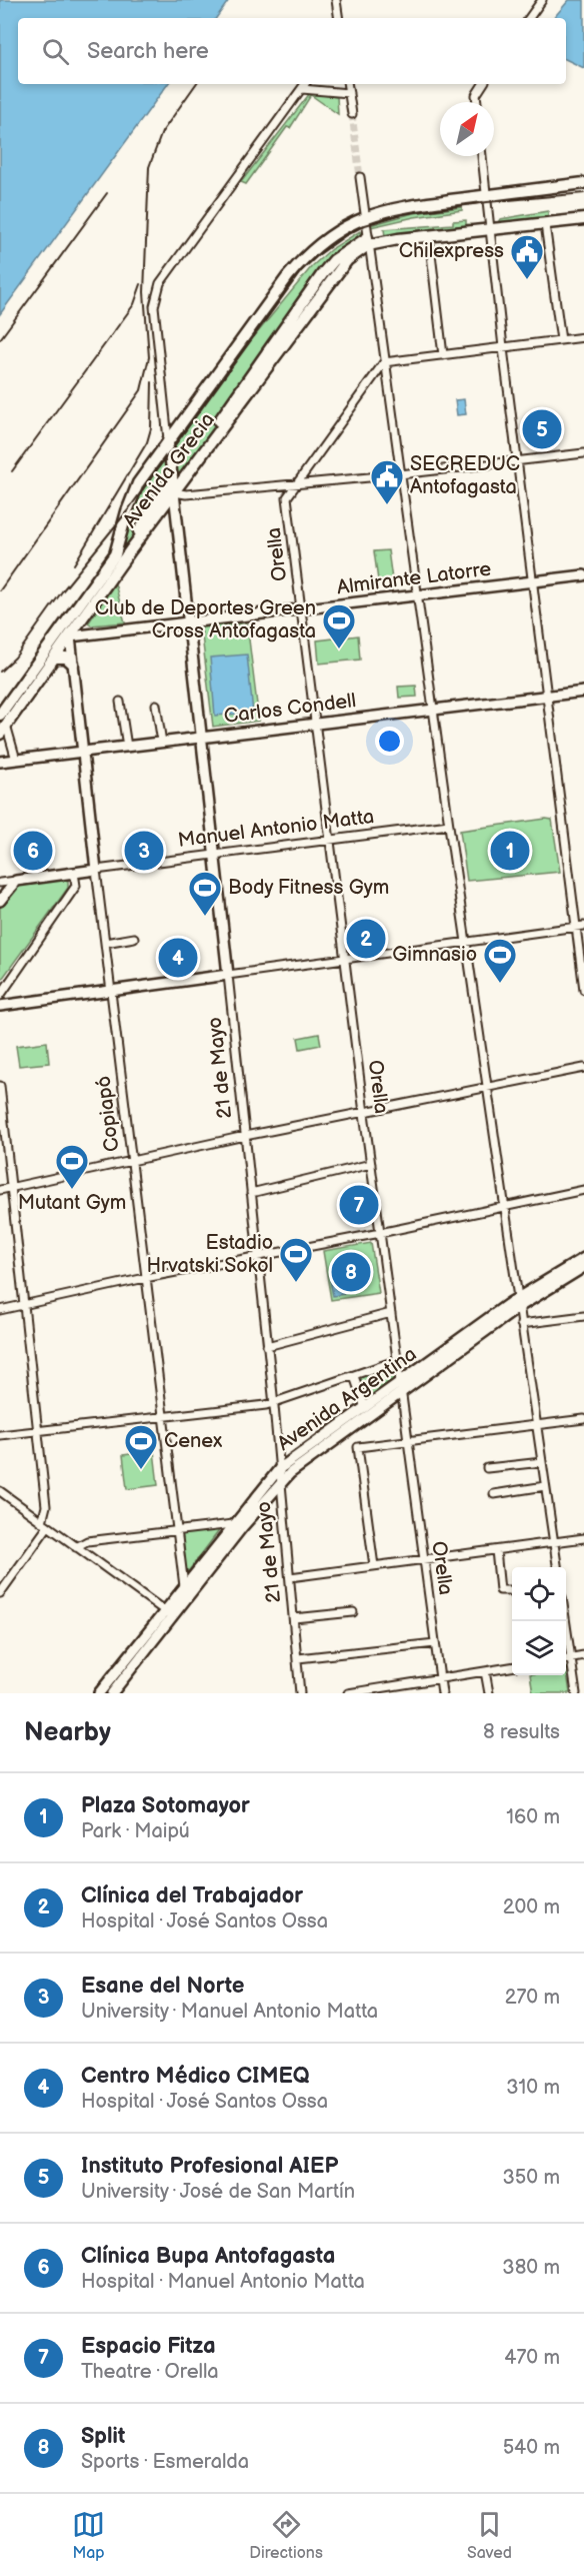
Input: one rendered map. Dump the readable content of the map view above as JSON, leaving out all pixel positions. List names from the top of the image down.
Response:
{
  "streets": {
    "highway": ["Avenida Grecia"],
    "main road": [
      "Almirante Latorre",
      "Carlos Condell",
      "Manuel Antonio Matta",
      "21 de Mayo",
      "Copiapó",
      "Avenida Argentina"
    ],
    "street": ["Orella"]
  },
  "crossings": [
    ["Avenida Grecia", "Almirante Latorre"],
    ["Avenida Grecia", "Carlos Condell"],
    ["Avenida Grecia", "21 de Mayo"],
    ["Avenida Grecia", "Copiapó"],
    ["Orella", "Almirante Latorre"],
    ["Orella", "Carlos Condell"],
    ["Orella", "Manuel Antonio Matta"],
    ["Orella", "Avenida Argentina"],
    ["Almirante Latorre", "21 de Mayo"],
    ["Almirante Latorre", "Copiapó"],
    ["Carlos Condell", "21 de Mayo"],
    ["Carlos Condell", "Copiapó"],
    ["Manuel Antonio Matta", "21 de Mayo"],
    ["Manuel Antonio Matta", "Copiapó"],
    ["21 de Mayo", "Avenida Argentina"],
    ["Copiapó", "Avenida Argentina"]
  ],
  "places": {
    "public building": ["Chilexpress", "SECREDUC Antofagasta"],
    "sports": [
      "Club de Deportes Green Cross Antofagasta",
      "Body Fitness Gym",
      "Gimnasio",
      "Mutant Gym",
      "Estadio Hrvatski Sokol",
      "Cenex"
    ]
  },
  "north": "top right",
  "page": {
    "search": "Search here",
    "pins": [
      "5",
      "1",
      "3",
      "6",
      "2",
      "4",
      "7",
      "8"
    ],
    "heading": ["Nearby", "8 results"],
    "list": [
      {
        "mark": "1",
        "name": "Plaza Sotomayor",
        "note": "Park · Maipú",
        "value": "160 m"
      },
      {
        "mark": "2",
        "name": "Clínica del Trabajador",
        "note": "Hospital · José Santos Ossa",
        "value": "200 m"
      },
      {
        "mark": "3",
        "name": "Esane del Norte",
        "note": "University · Manuel Antonio Matta",
        "value": "270 m"
      },
      {
        "mark": "4",
        "name": "Centro Médico CIMEQ",
        "note": "Hospital · José Santos Ossa",
        "value": "310 m"
      },
      {
        "mark": "5",
        "name": "Instituto Profesional AIEP",
        "note": "University · José de San Martín",
        "value": "350 m"
      },
      {
        "mark": "6",
        "name": "Clínica Bupa Antofagasta",
        "note": "Hospital · Manuel Antonio Matta",
        "value": "380 m"
      },
      {
        "mark": "7",
        "name": "Espacio Fitza",
        "note": "Theatre · Orella",
        "value": "470 m"
      },
      {
        "mark": "8",
        "name": "Split",
        "note": "Sports · Esmeralda",
        "value": "540 m"
      }
    ],
    "nav": ["Map", "Directions", "Saved"]
  }
}
